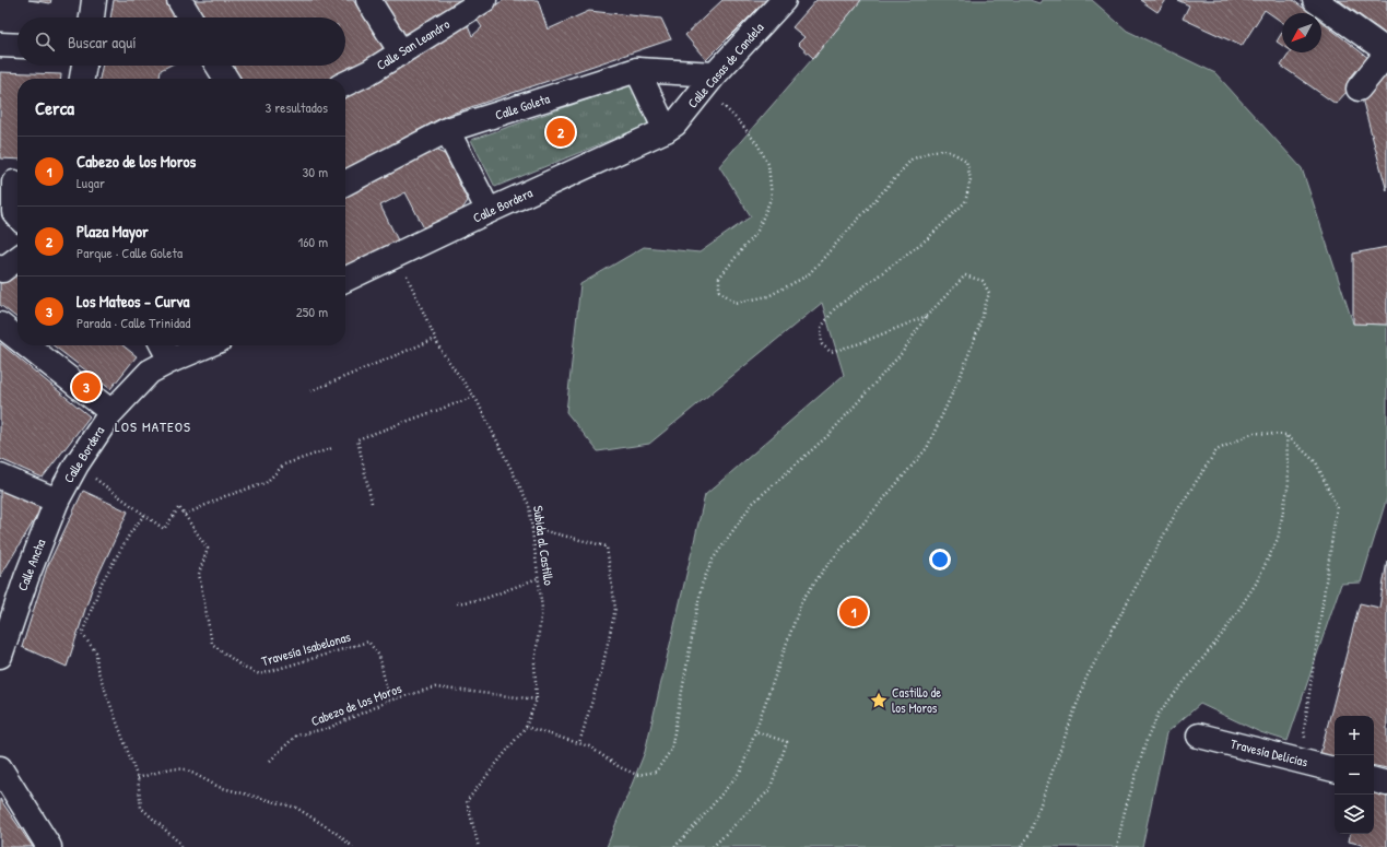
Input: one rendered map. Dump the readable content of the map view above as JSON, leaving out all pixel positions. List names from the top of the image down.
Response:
{
  "streets": {
    "street": [
      "Calle San Leandro",
      "Calle Casas de Candela",
      "Calle Goleta",
      "Calle Bordera",
      "Calle Ancha",
      "Travesía Delicias"
    ],
    "path": ["Subida al Castillo", "Travesía Isabelonas", "Cabezo de los Moros"]
  },
  "crossings": [
    ["Calle Casas de Candela", "Calle Goleta"],
    ["Calle Casas de Candela", "Calle Bordera"],
    ["Calle Bordera", "Subida al Castillo"],
    ["Calle Bordera", "Calle Ancha"],
    ["Subida al Castillo", "Cabezo de los Moros"],
    ["Travesía Isabelonas", "Cabezo de los Moros"]
  ],
  "districts": ["LOS MATEOS"],
  "places": {
    "place": ["Castillo de los Moros"]
  },
  "north": "bottom left",
  "page": {
    "search": "Buscar aquí",
    "heading": ["Cerca", "3 resultados"],
    "pins": ["2", "3", "1"],
    "list": [
      {
        "mark": "1",
        "name": "Cabezo de los Moros",
        "note": "Lugar",
        "value": "30 m"
      },
      {
        "mark": "2",
        "name": "Plaza Mayor",
        "note": "Parque · Calle Goleta",
        "value": "160 m"
      },
      {
        "mark": "3",
        "name": "Los Mateos - Curva",
        "note": "Parada · Calle Trinidad",
        "value": "250 m"
      }
    ],
    "map_buttons": ["+", "−"]
  }
}
